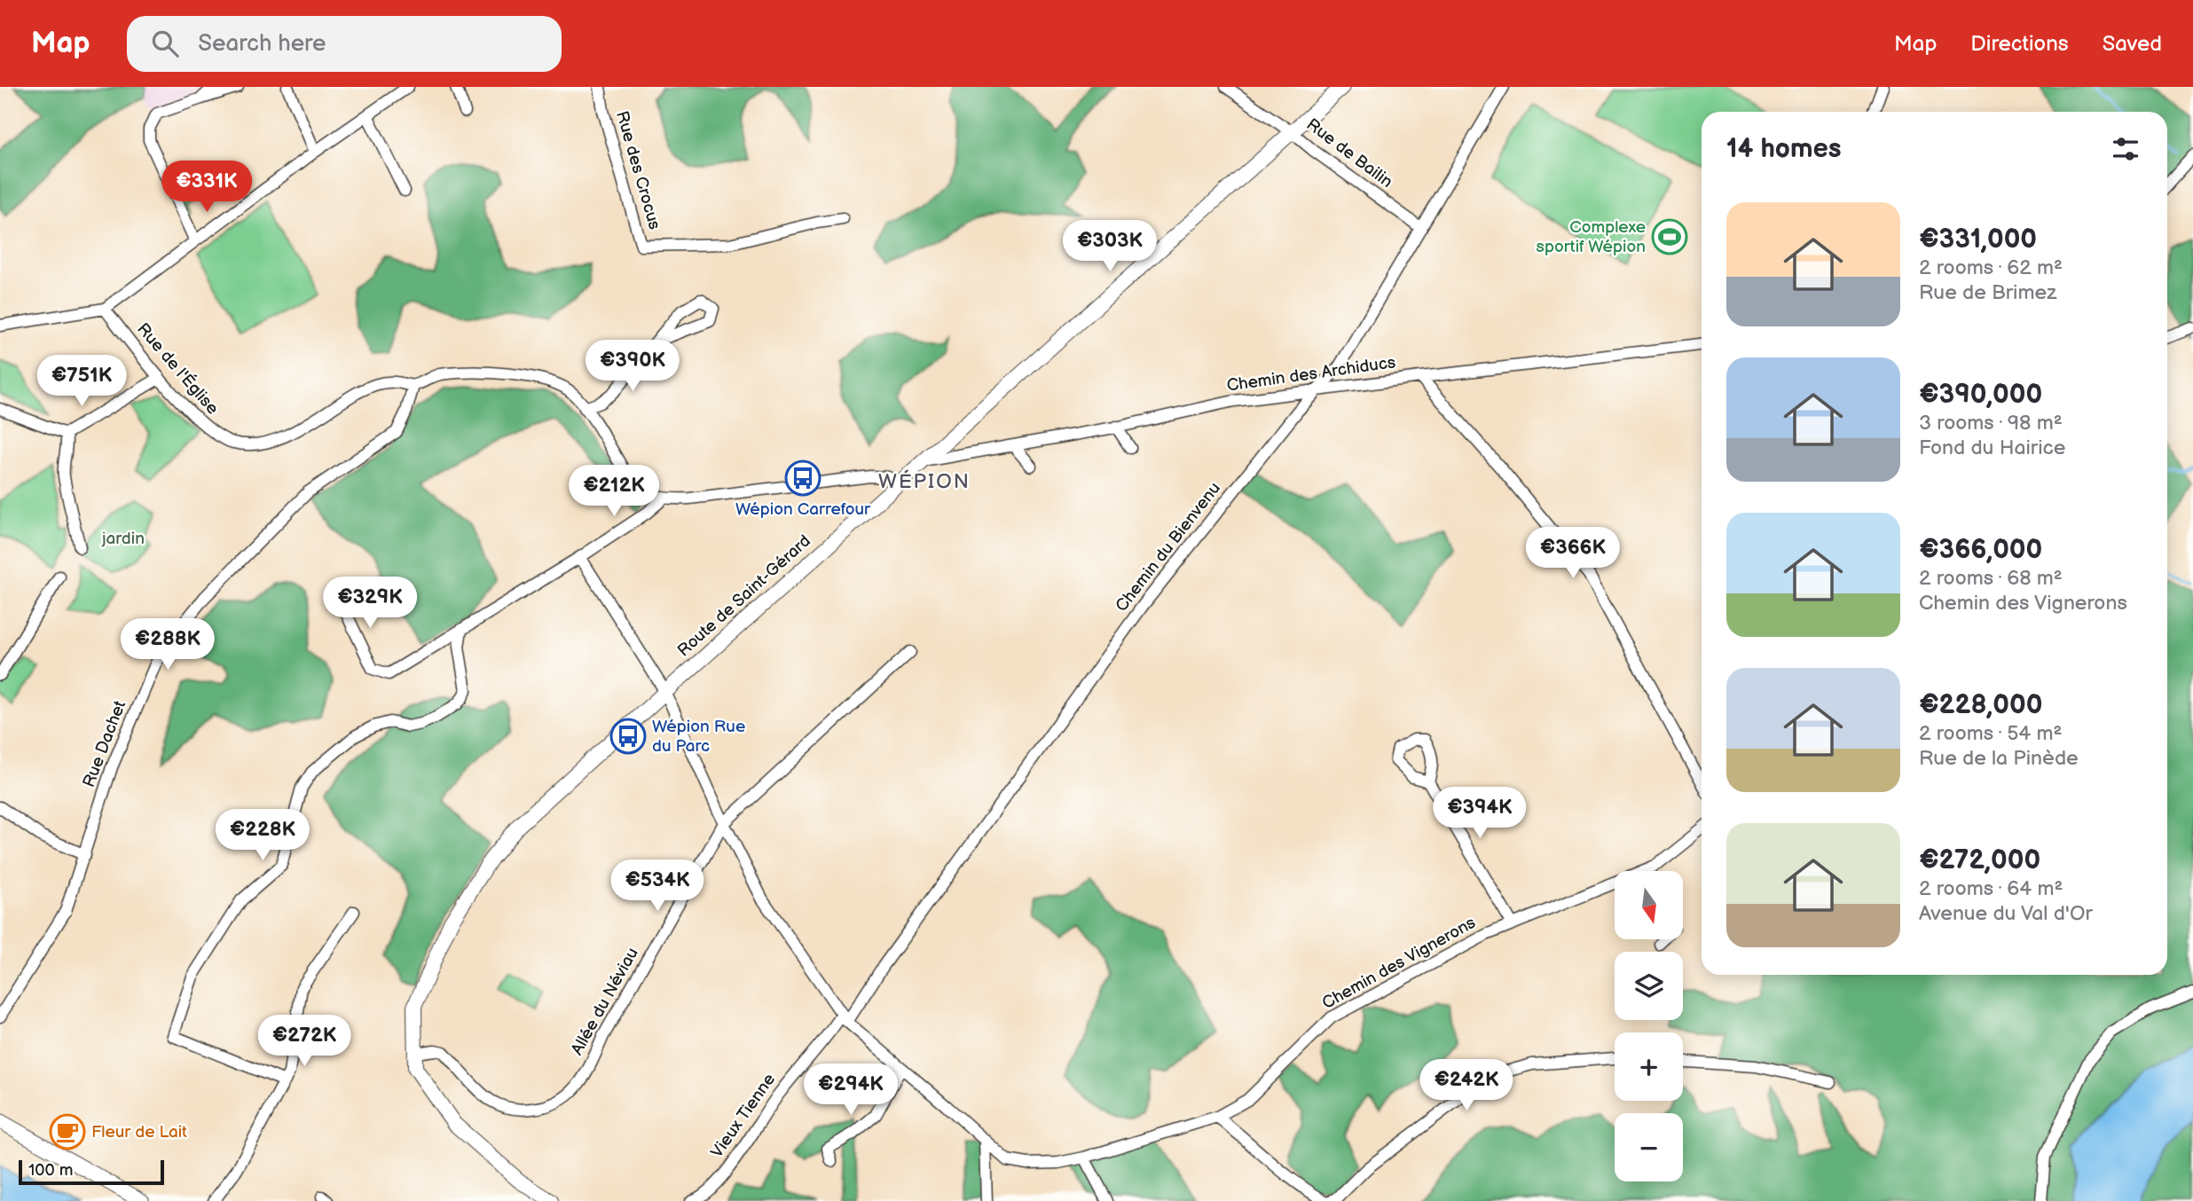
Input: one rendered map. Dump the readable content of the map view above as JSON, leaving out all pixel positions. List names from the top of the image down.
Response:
{
  "streets": {
    "main road": ["Route de Saint-Gérard"],
    "street": [
      "Rue de Bailin",
      "Rue des Crocus",
      "Rue de l'Église",
      "Chemin des Archiducs",
      "Chemin du Bienvenu",
      "Rue Dachet",
      "Chemin des Vignerons",
      "Allée du Néviau",
      "Vieux Tienne"
    ]
  },
  "crossings": [
    ["Rue de Bailin", "Chemin du Bienvenu"],
    ["Rue de Bailin", "Route de Saint-Gérard"],
    ["Rue de l'Église", "Route de Saint-Gérard"],
    ["Rue de l'Église", "Rue Dachet"],
    ["Chemin des Archiducs", "Chemin du Bienvenu"],
    ["Chemin des Archiducs", "Route de Saint-Gérard"],
    ["Chemin du Bienvenu", "Chemin des Vignerons"],
    ["Chemin du Bienvenu", "Vieux Tienne"],
    ["Route de Saint-Gérard", "Chemin des Vignerons"],
    ["Route de Saint-Gérard", "Allée du Néviau"],
    ["Chemin des Vignerons", "Allée du Néviau"],
    ["Chemin des Vignerons", "Vieux Tienne"]
  ],
  "districts": ["WÉPION"],
  "parks": ["jardin"],
  "places": {
    "sports": ["Complexe sportif Wépion"],
    "bus stop": ["Wépion Carrefour", "Wépion Rue du Parc"],
    "cafe": ["Fleur de Lait"]
  },
  "scale_bar": "100 m",
  "north": "bottom",
  "page": {
    "header": "Map",
    "search": "Search here",
    "nav": ["Map", "Directions", "Saved"],
    "heading": "14 homes",
    "price": [
      "€331K",
      "€303K",
      "€390K",
      "€751K",
      "€212K",
      "€366K",
      "€329K",
      "€288K",
      "€394K",
      "€228K",
      "€534K",
      "€272K",
      "€242K",
      "€294K"
    ],
    "list": [
      {
        "name": "€331,000",
        "note": "2 rooms · 62 m² · Rue de Brimez"
      },
      {
        "name": "€390,000",
        "note": "3 rooms · 98 m² · Fond du Hairice"
      },
      {
        "name": "€366,000",
        "note": "2 rooms · 68 m² · Chemin des Vignerons"
      },
      {
        "name": "€228,000",
        "note": "2 rooms · 54 m² · Rue de la Pinède"
      },
      {
        "name": "€272,000",
        "note": "2 rooms · 64 m² · Avenue du Val d'Or"
      }
    ],
    "map_buttons": ["+", "−"],
    "scale": "100 m"
  }
}
